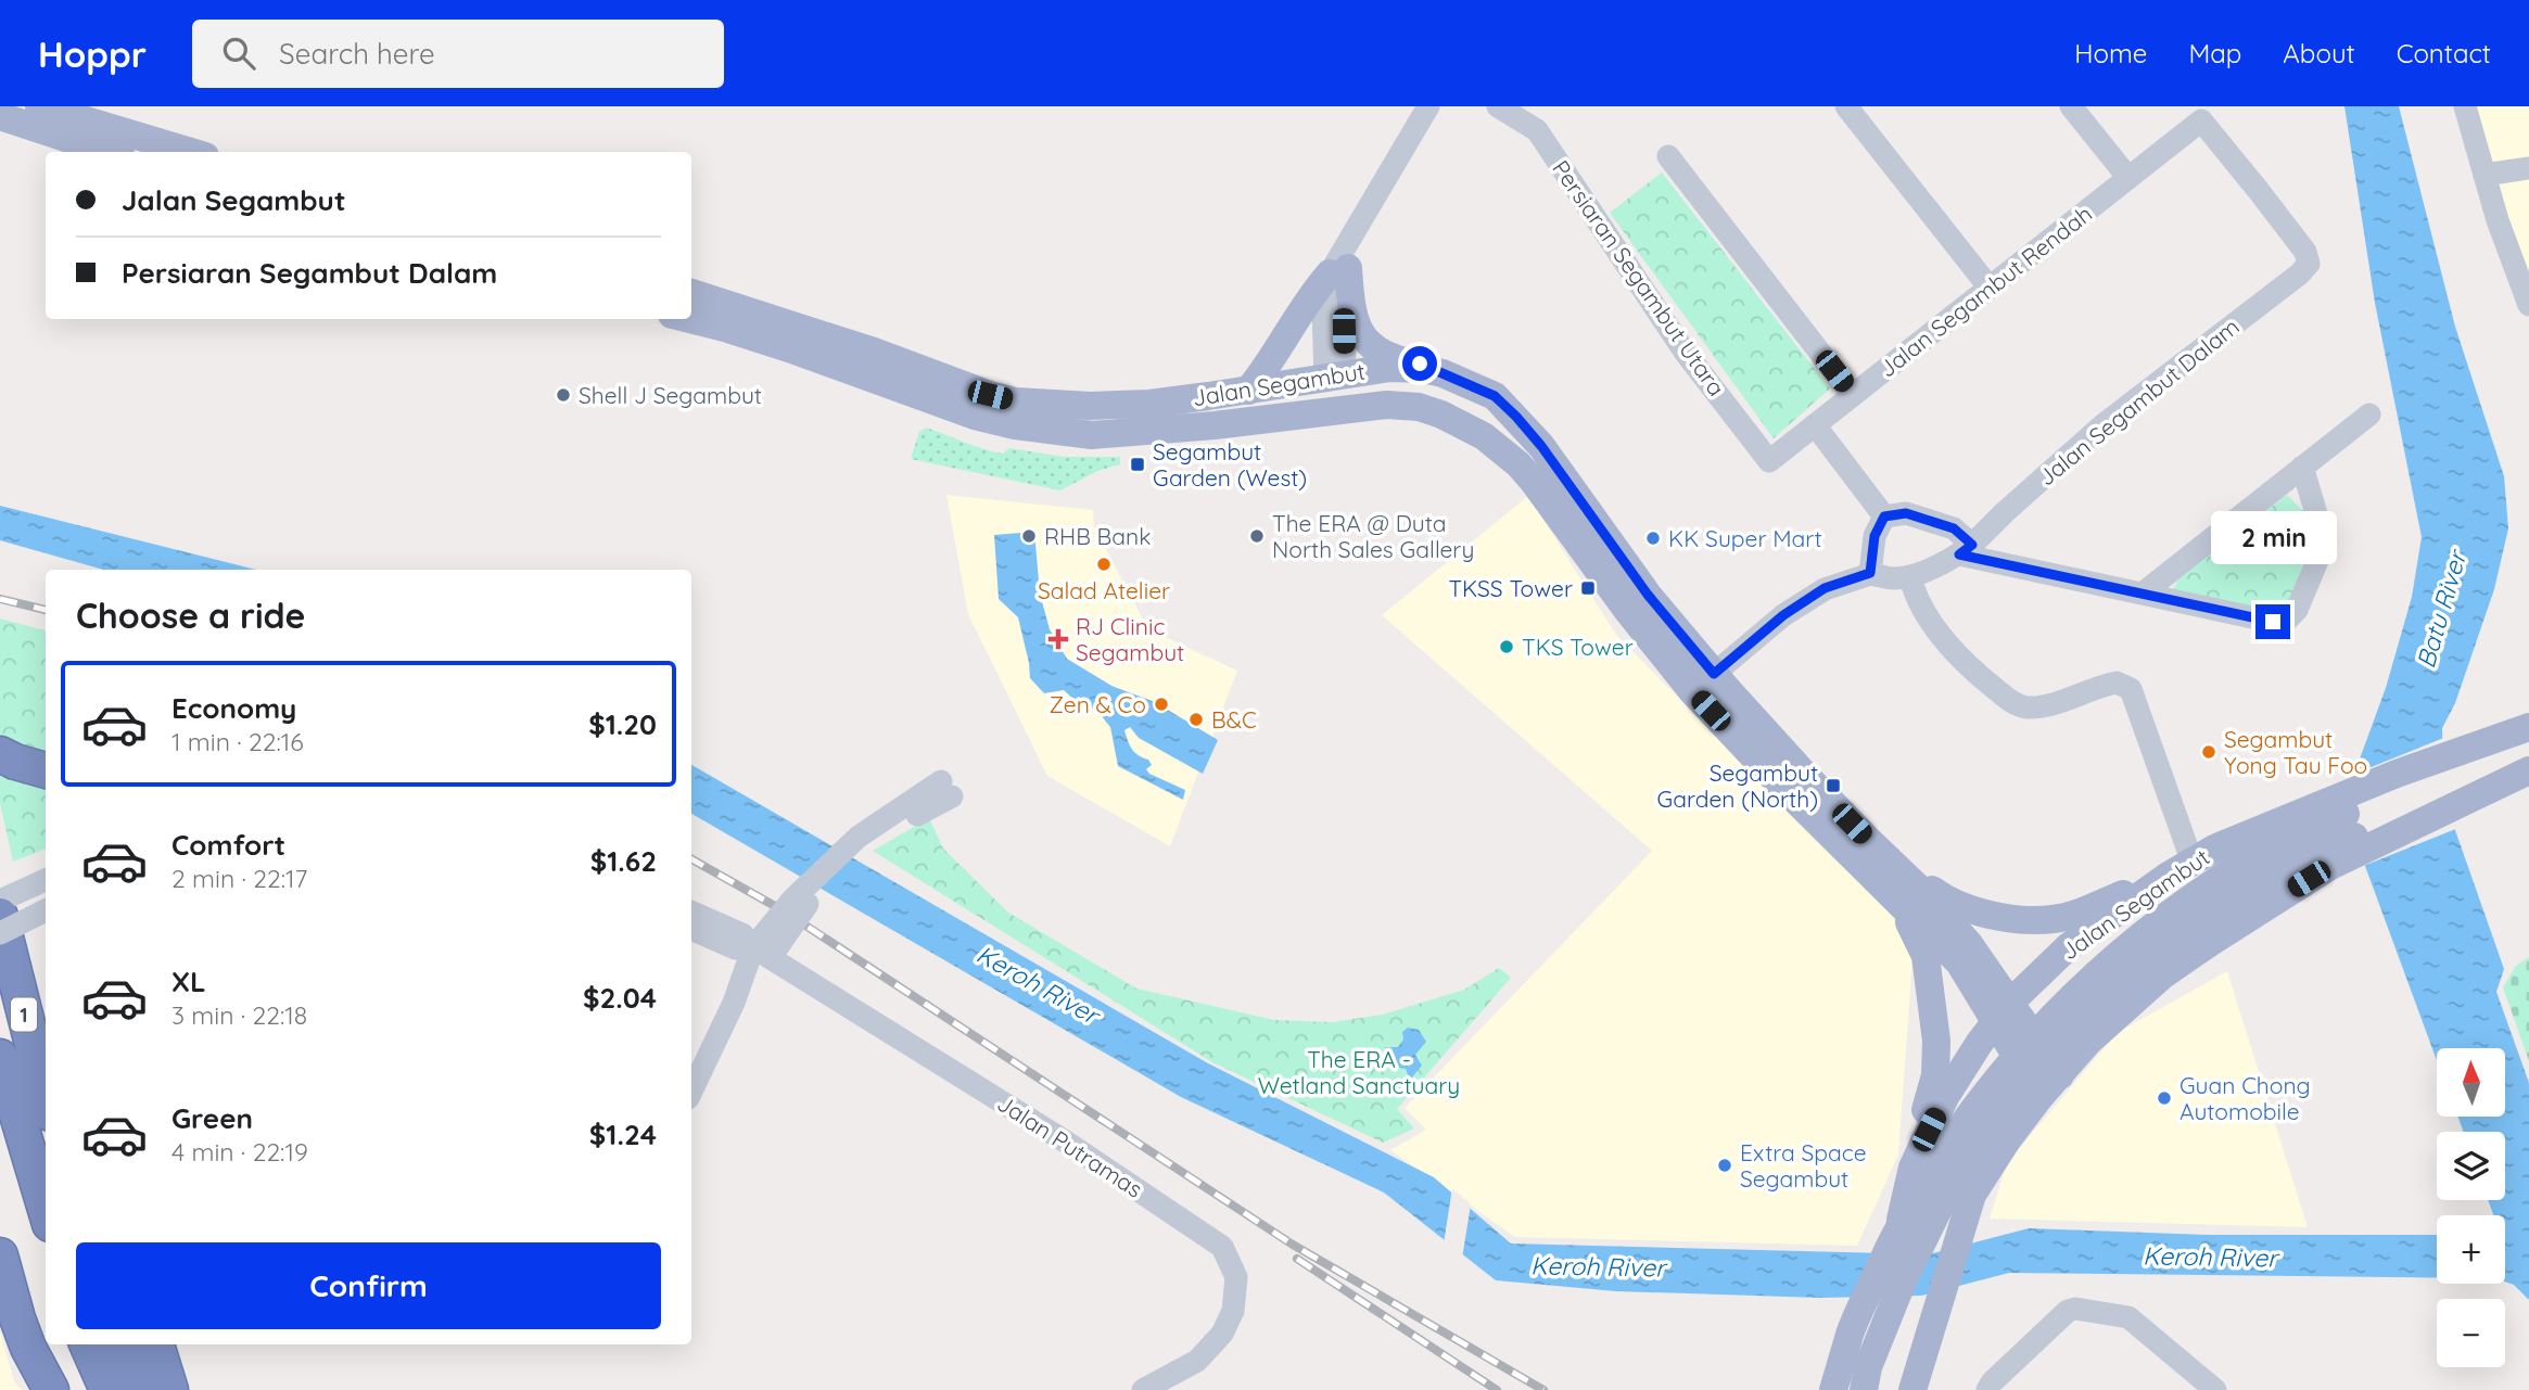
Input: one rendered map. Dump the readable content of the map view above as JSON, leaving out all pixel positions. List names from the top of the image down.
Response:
{
  "streets": {
    "highway": ["1"],
    "main road": ["Jalan Segambut"],
    "street": [
      "Persiaran Segambut Utara",
      "Jalan Segambut Rendah",
      "Jalan Segambut Dalam",
      "Jalan Putramas"
    ]
  },
  "crossings": [
    ["Persiaran Segambut Utara", "Jalan Segambut Rendah"],
    ["Jalan Segambut Rendah", "Jalan Segambut Dalam"]
  ],
  "water": ["Batu River", "Keroh River"],
  "parks": ["The ERA - Wetland Sanctuary"],
  "places": {
    "other": [
      "Shell J Segambut",
      "RHB Bank",
      "The ERA @ Duta North Sales Gallery",
      "KK Super Mart",
      "Salad Atelier",
      "TKS Tower",
      "Zen & Co",
      "B&C",
      "Segambut Yong Tau Foo",
      "Guan Chong Automobile",
      "Extra Space Segambut"
    ],
    "transit": ["Segambut Garden (West)", "TKSS Tower", "Segambut Garden (North)"],
    "health": ["RJ Clinic Segambut"]
  },
  "north": "top",
  "page": {
    "header": "Hoppr",
    "search": "Search here",
    "nav": [
      "Home",
      "Map",
      "About",
      "Contact"
    ],
    "banner": ["Jalan Segambut", "Persiaran Segambut Dalam"],
    "bubble": "2 min",
    "heading": "Choose a ride",
    "list": [
      {
        "name": "Economy",
        "note": "1 min · 22:16",
        "value": "$1.20"
      },
      {
        "name": "Comfort",
        "note": "2 min · 22:17",
        "value": "$1.62"
      },
      {
        "name": "XL",
        "note": "3 min · 22:18",
        "value": "$2.04"
      },
      {
        "name": "Green",
        "note": "4 min · 22:19",
        "value": "$1.24"
      }
    ],
    "map_buttons": ["+", "−"],
    "buttons": "Confirm"
  }
}
